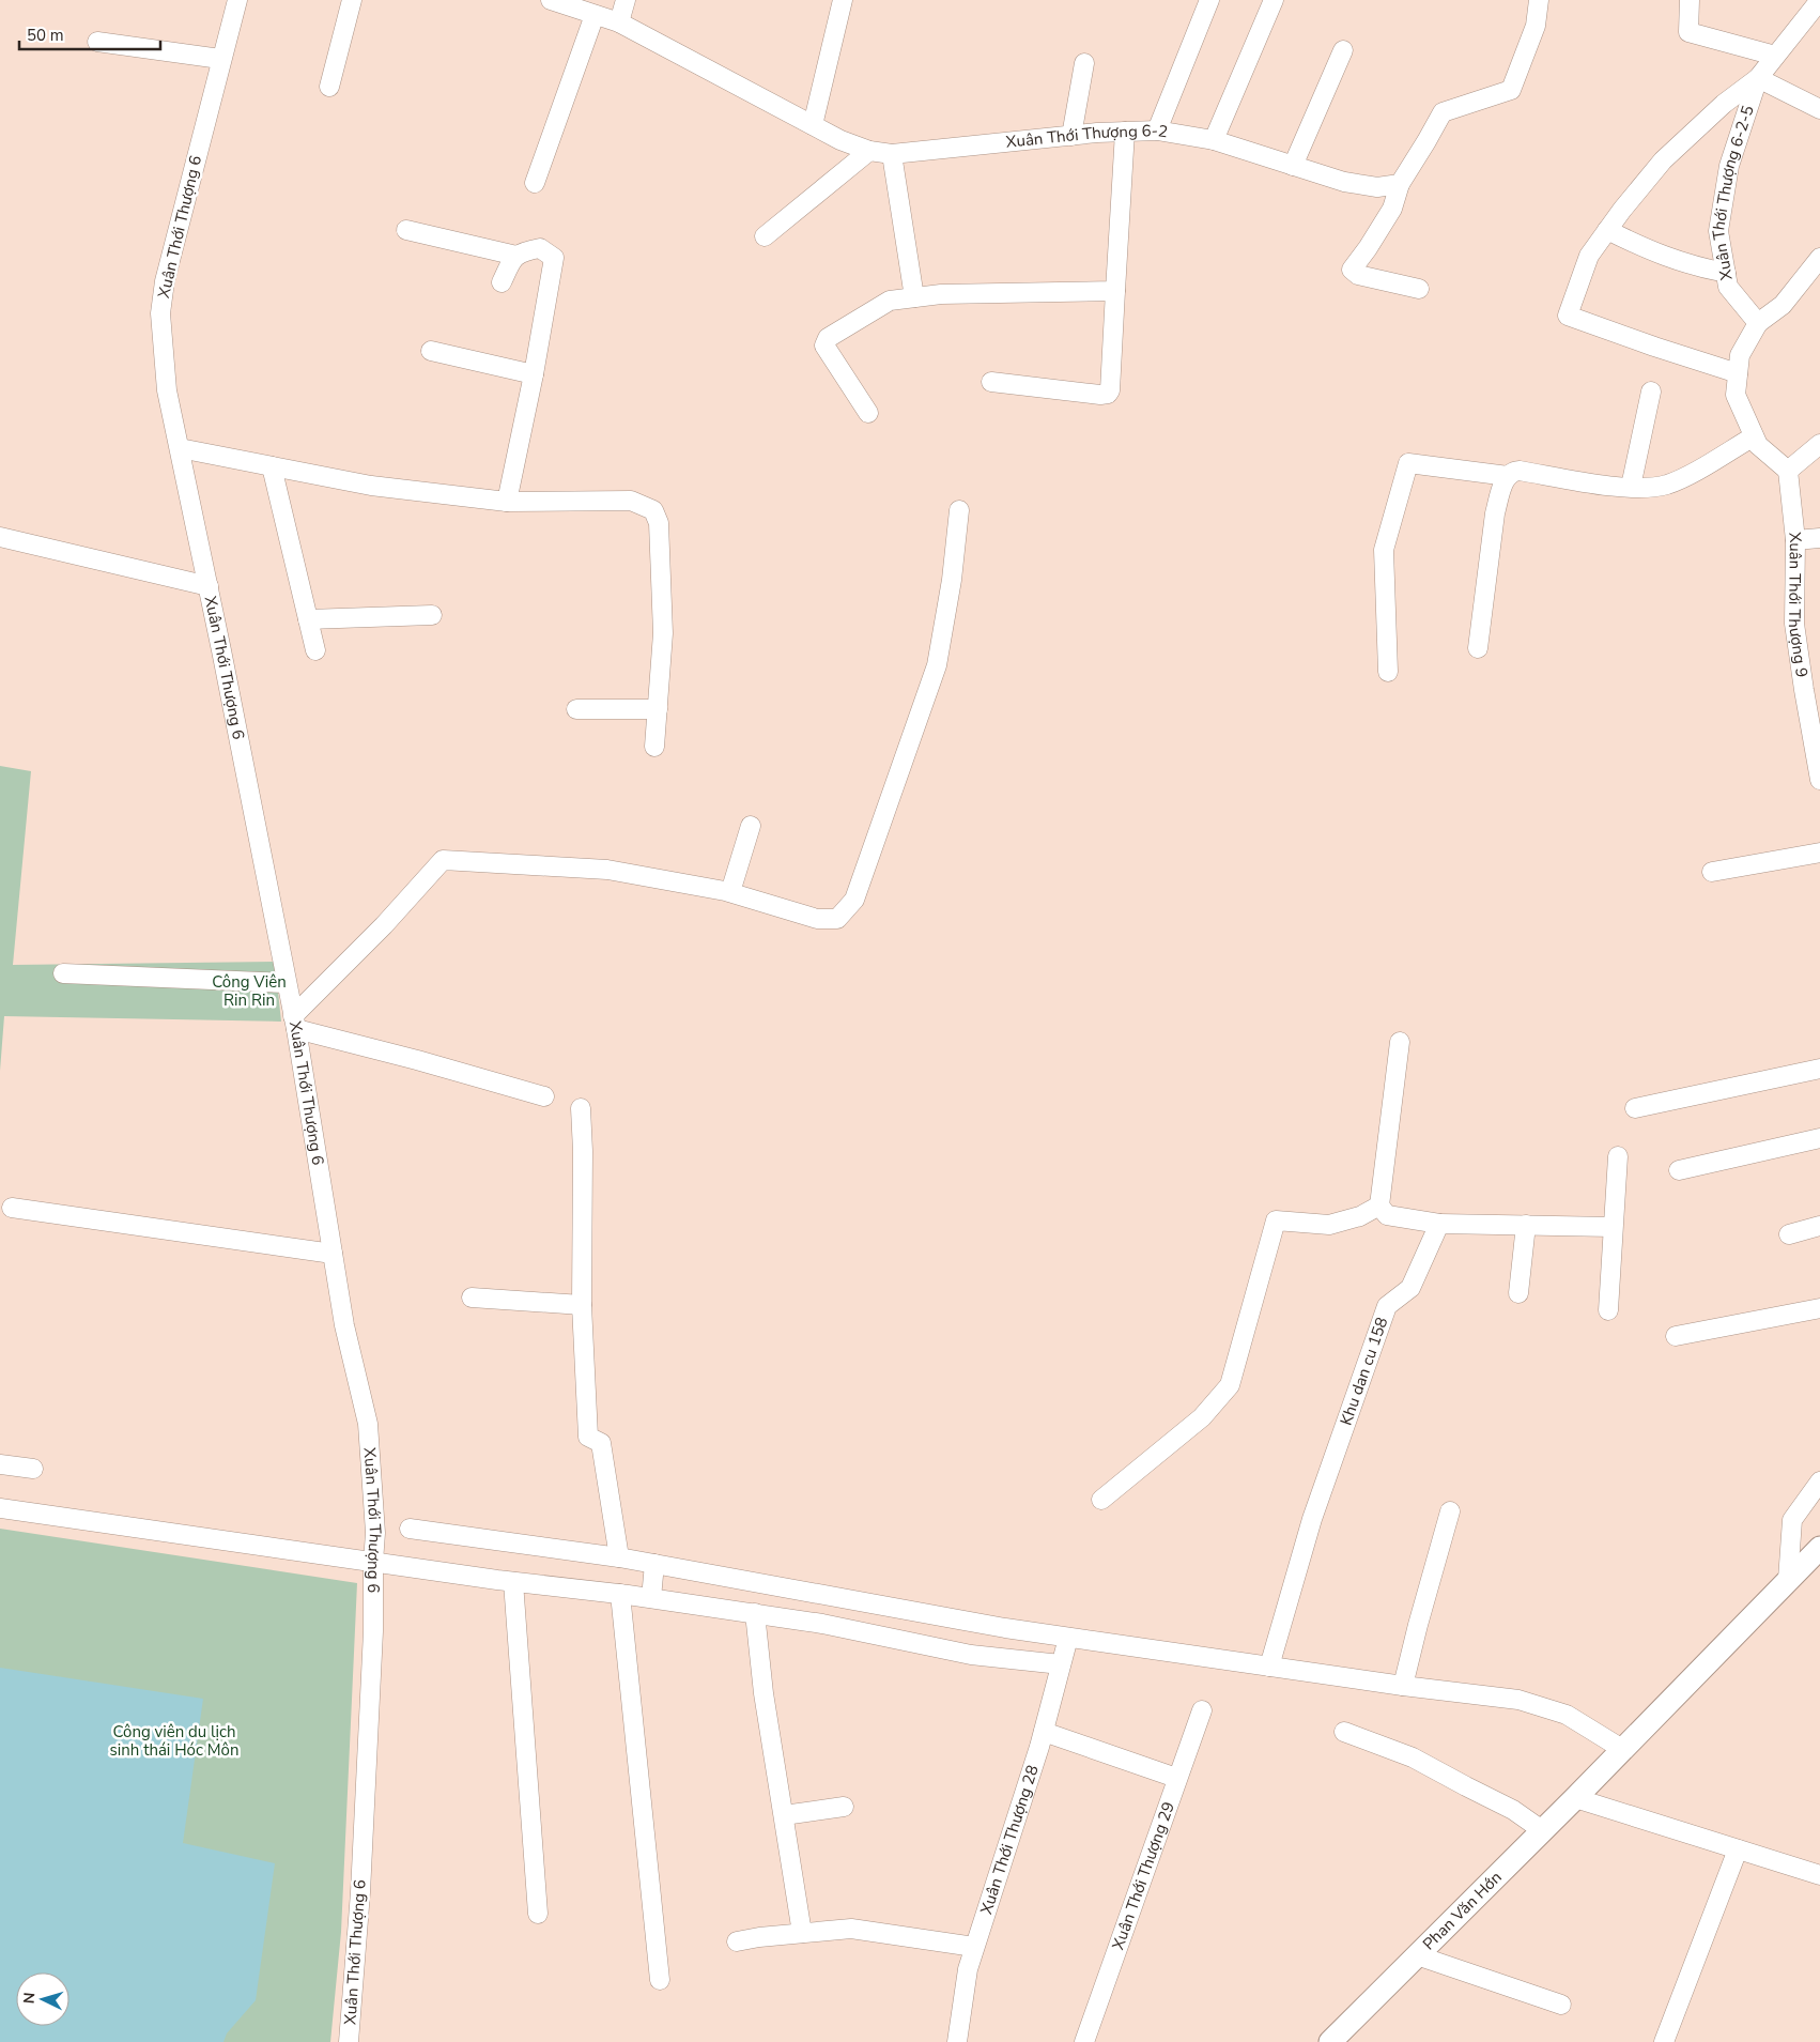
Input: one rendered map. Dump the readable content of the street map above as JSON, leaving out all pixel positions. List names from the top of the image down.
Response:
{
  "streets": {
    "main road": ["Phan Văn Hớn"],
    "street": [
      "Xuân Thới Thượng 6-2",
      "Xuân Thới Thượng 6-2-5",
      "Xuân Thới Thượng 6",
      "Xuân Thới Thượng 9",
      "Khu dan cu 158",
      "Xuân Thới Thượng 28",
      "Xuân Thới Thượng 29"
    ]
  },
  "parks": ["Công Viên Rin Rin", "Công viên du lịch sinh thái Hóc Môn"],
  "scale_bar": "50 m",
  "north": "left"
}
